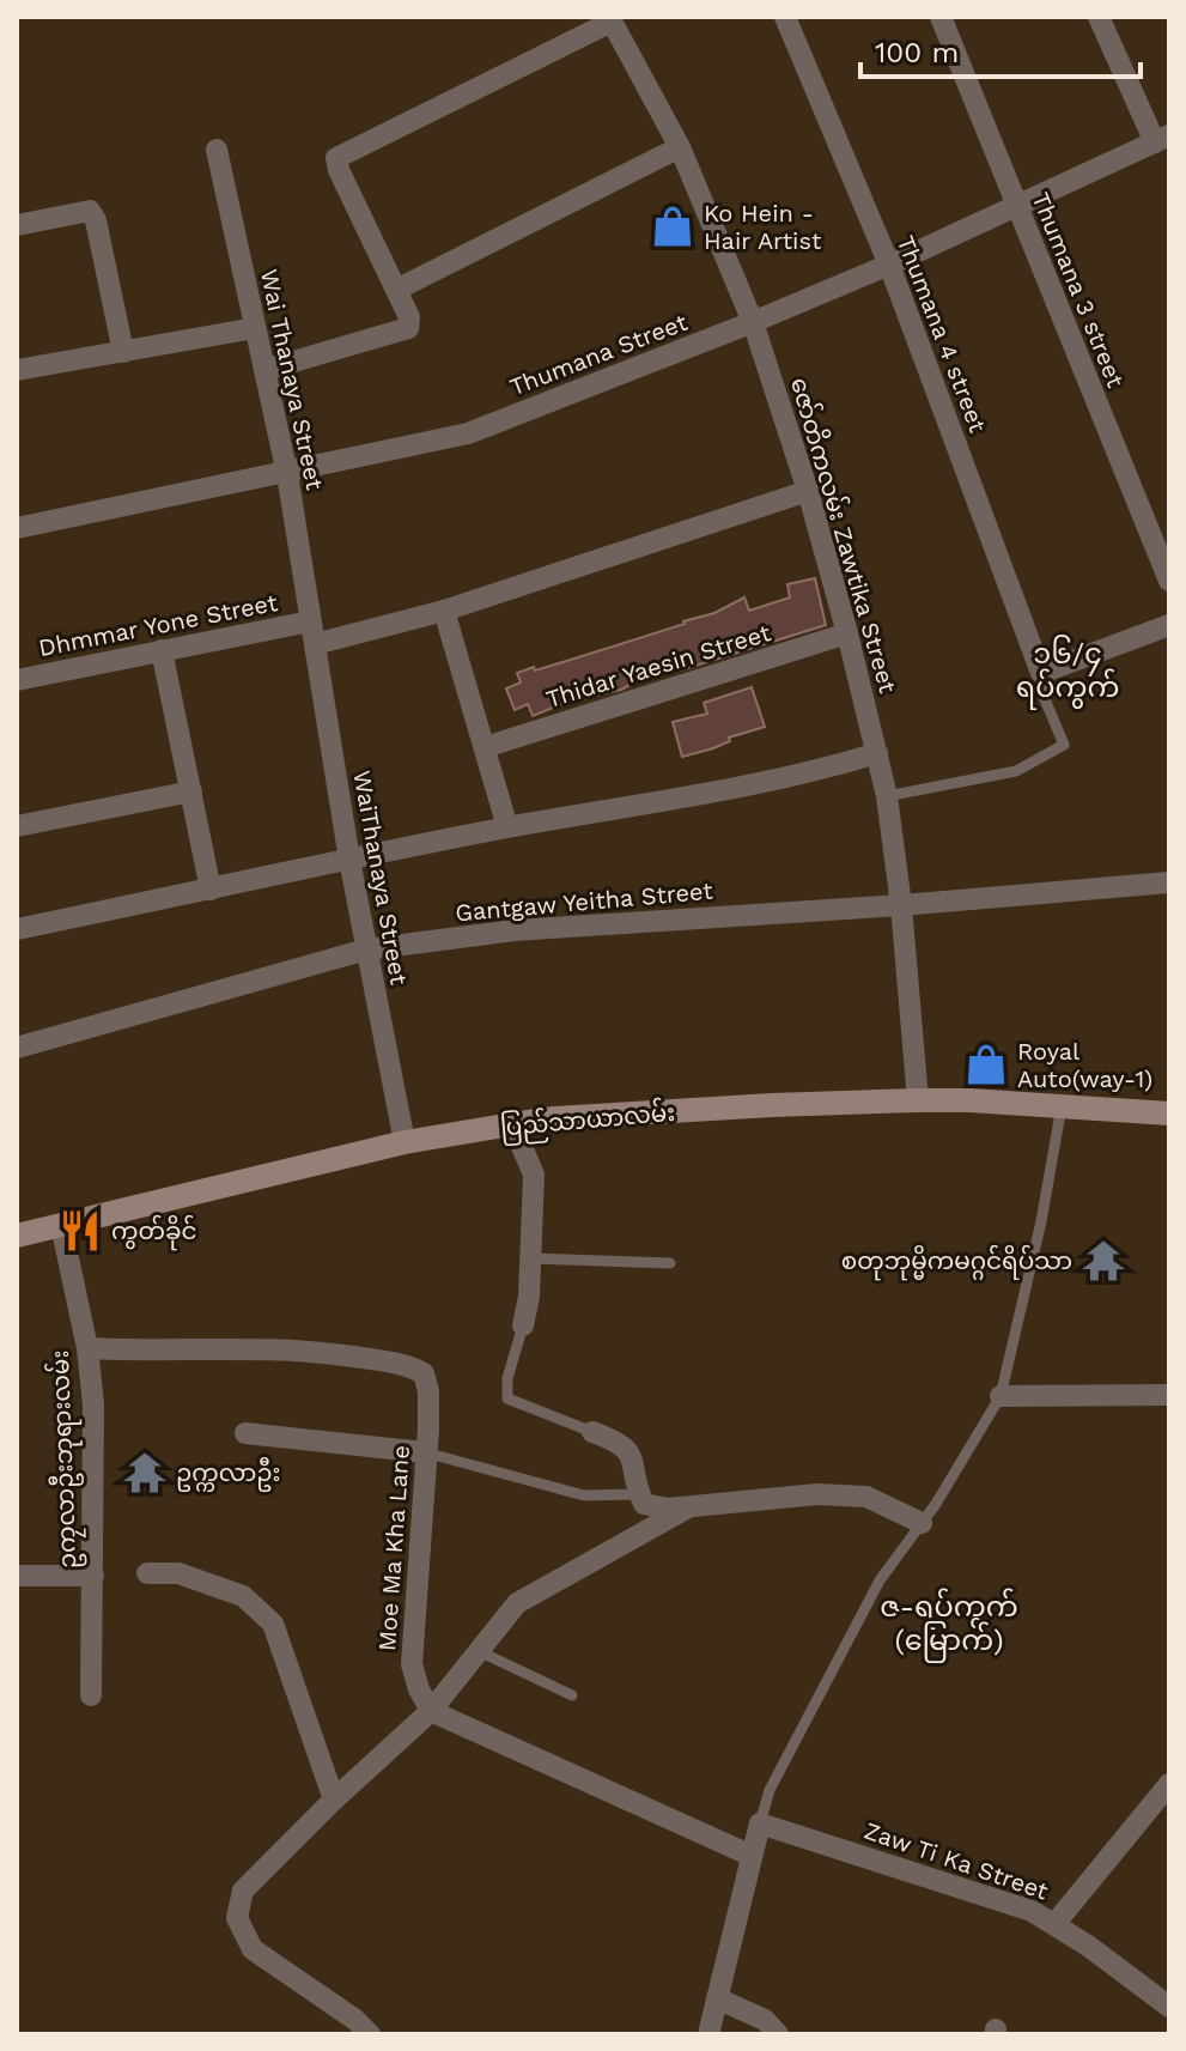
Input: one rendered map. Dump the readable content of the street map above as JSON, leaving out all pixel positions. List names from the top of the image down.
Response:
{
  "streets": {
    "street": [
      "Thumana 3 street",
      "Thumana 4 street",
      "Thumana Street",
      "Wai Thanaya Street",
      "ဇော်တိကလမ်း Zawtika Street",
      "Dhmmar Yone Street",
      "Thidar Yaesin Street",
      "WaiThanaya Street",
      "Gantgaw Yeitha Street",
      "ပြည်သာယာလမ်း",
      "ဥကၠလာဦးဘုရားလမ်း",
      "Moe Ma Kha Lane",
      "Zaw Ti Ka Street"
    ]
  },
  "crossings": [
    ["Thumana 3 street", "Thumana Street"],
    ["Thumana 4 street", "Thumana Street"],
    ["Thumana Street", "Wai Thanaya Street"],
    ["Thumana Street", "ဇော်တိကလမ်း Zawtika Street"],
    ["Wai Thanaya Street", "Dhmmar Yone Street"],
    ["Wai Thanaya Street", "WaiThanaya Street"],
    ["ဇော်တိကလမ်း Zawtika Street", "Thidar Yaesin Street"],
    ["ဇော်တိကလမ်း Zawtika Street", "Gantgaw Yeitha Street"],
    ["ဇော်တိကလမ်း Zawtika Street", "ပြည်သာယာလမ်း"],
    ["Dhmmar Yone Street", "WaiThanaya Street"],
    ["WaiThanaya Street", "Gantgaw Yeitha Street"],
    ["WaiThanaya Street", "ပြည်သာယာလမ်း"],
    ["ပြည်သာယာလမ်း", "ဥကၠလာဦးဘုရားလမ်း"],
    ["ဥကၠလာဦးဘုရားလမ်း", "Moe Ma Kha Lane"]
  ],
  "districts": ["၁၆/၄ ရပ်ကွက်", "ဇ-ရပ်ကွက် (မြောက်)"],
  "places": {
    "shop": ["Ko Hein - Hair Artist", "Royal Auto(way-1)"],
    "restaurant": ["ကွတ်ခိုင်"],
    "temple": ["စတုဘုမ္မိကမဂ္ဂင်ရိပ်သာ", "ဥက္ကလာဦး"]
  },
  "scale_bar": "100 m"
}
